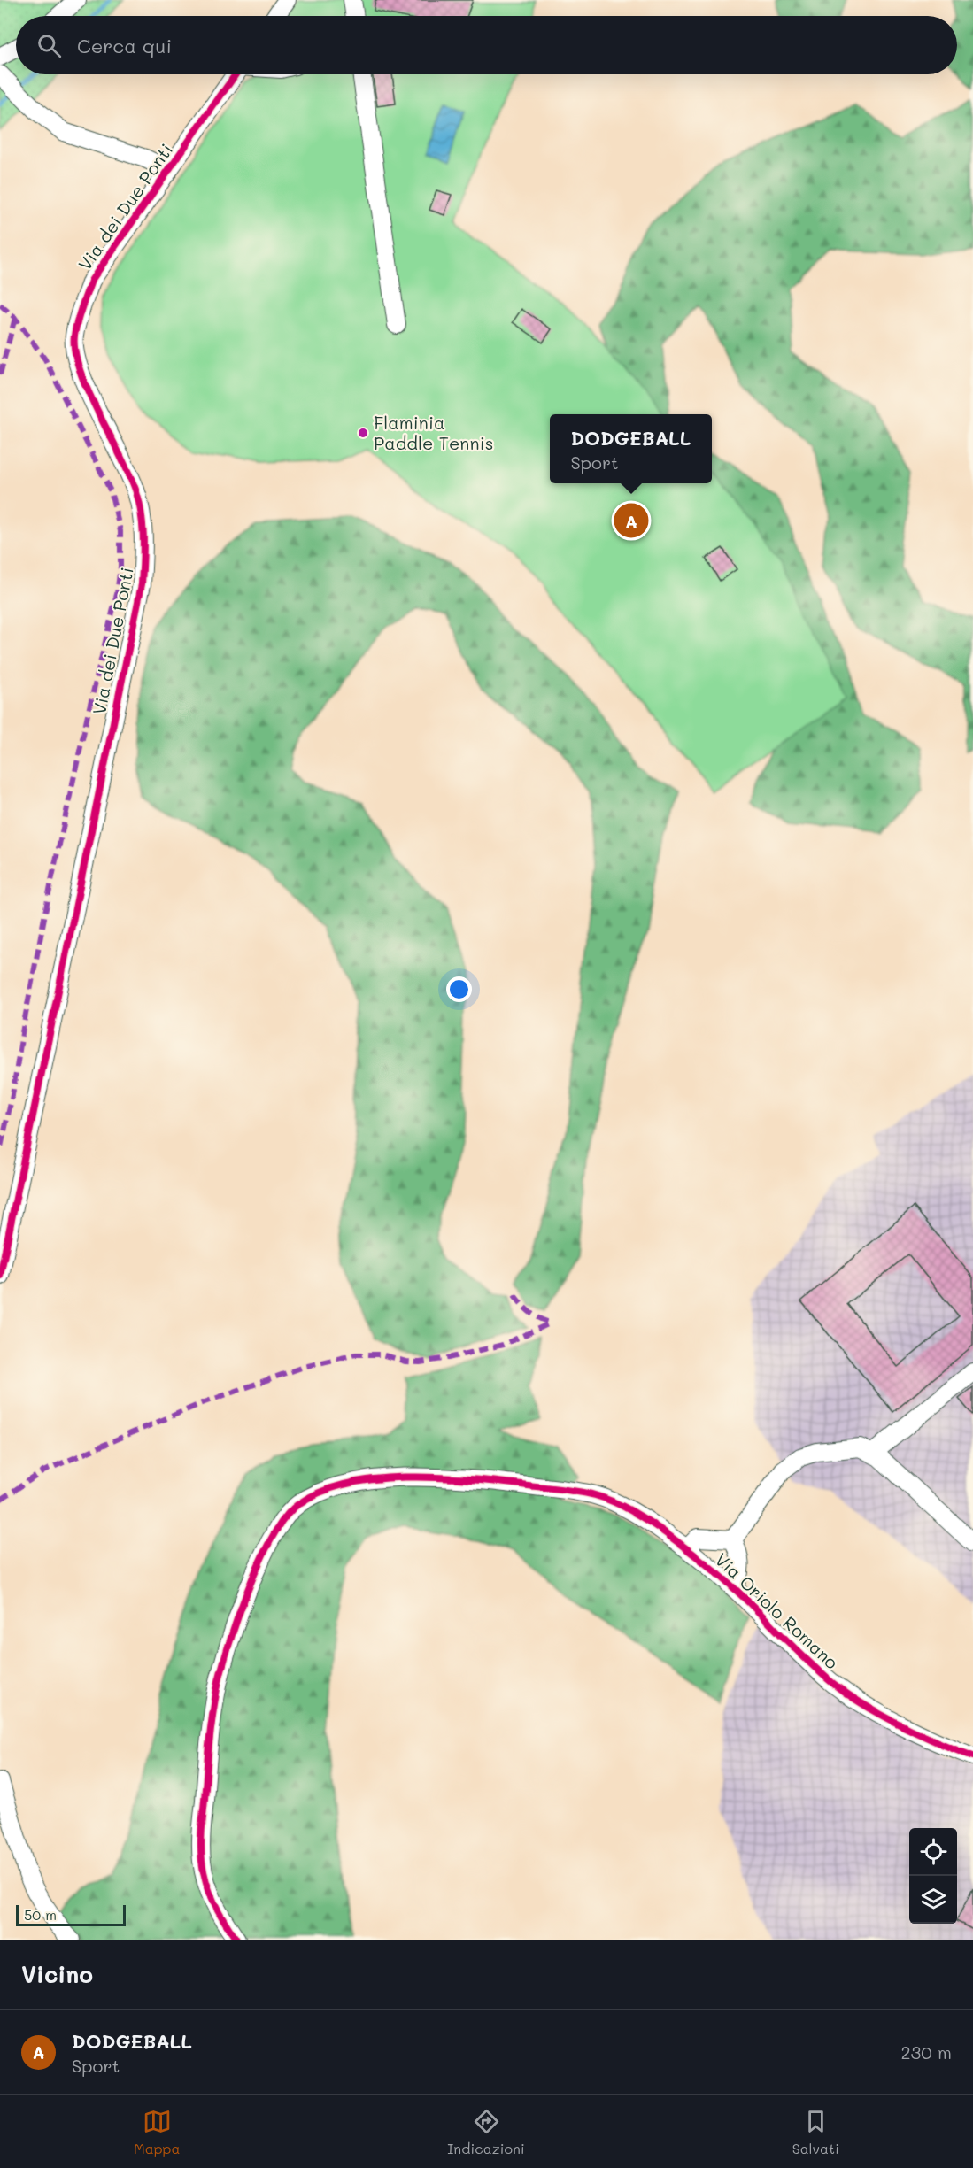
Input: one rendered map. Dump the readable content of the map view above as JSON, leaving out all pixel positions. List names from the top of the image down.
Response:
{
  "streets": {
    "street": ["Via dei Due Ponti", "Via Oriolo Romano"]
  },
  "places": ["Flaminia Paddle Tennis"],
  "scale_bar": "50 m",
  "page": {
    "search": "Cerca qui",
    "popup": ["DODGEBALL", "Sport"],
    "pins": "A",
    "scale": "50 m",
    "heading": "Vicino",
    "list": [
      {
        "mark": "A",
        "name": "DODGEBALL",
        "note": "Sport",
        "value": "230 m"
      }
    ],
    "nav": ["Mappa", "Indicazioni", "Salvati"]
  }
}
